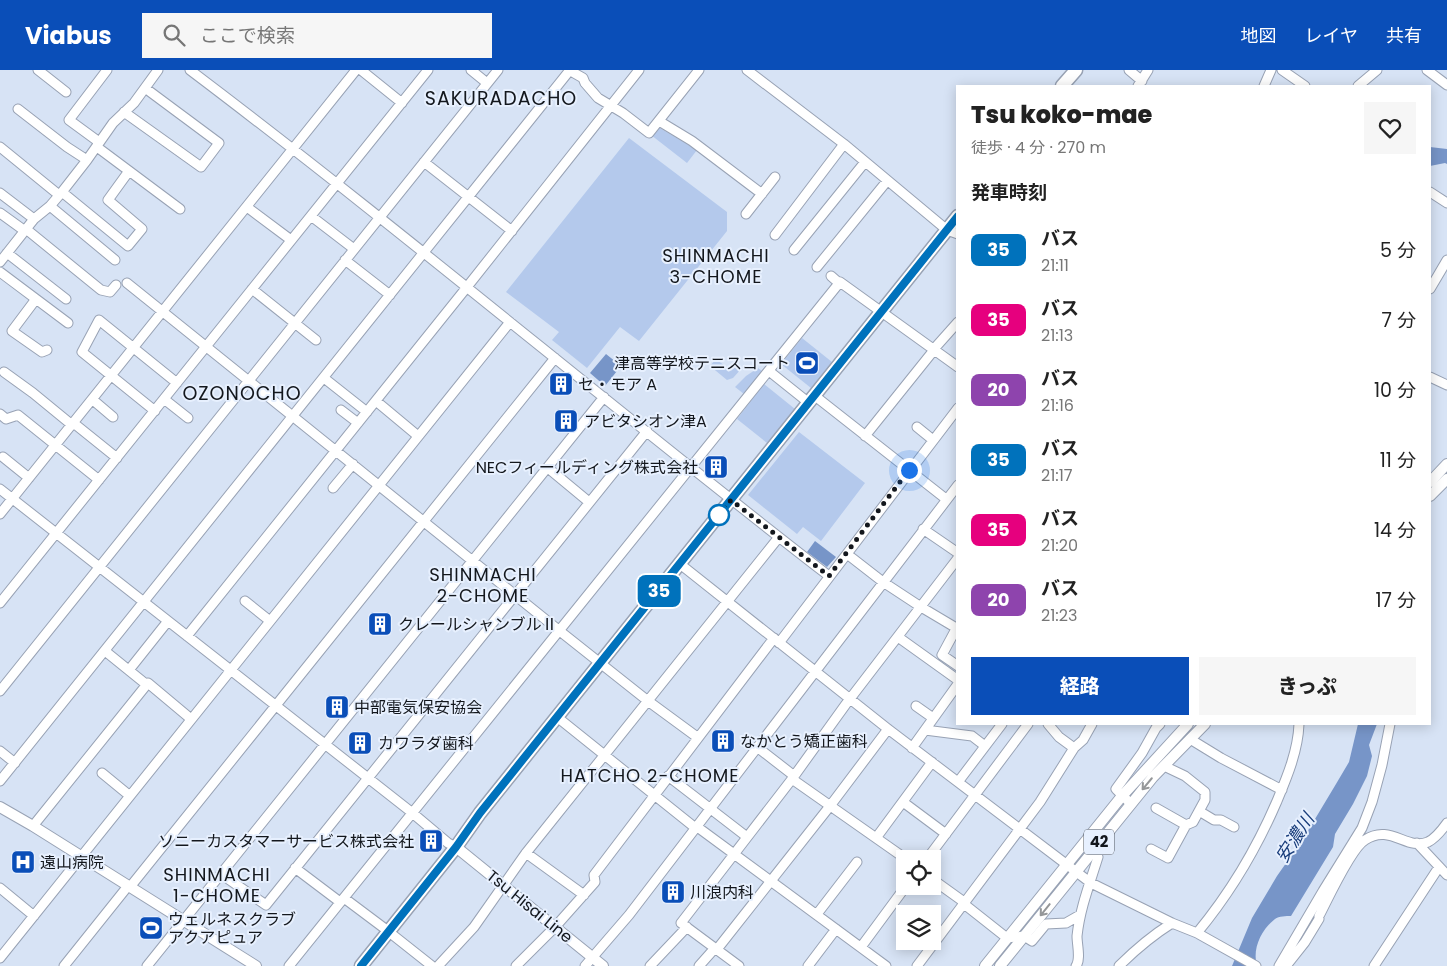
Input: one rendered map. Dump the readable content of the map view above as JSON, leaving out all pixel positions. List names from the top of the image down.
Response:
{
  "streets": {
    "main road": ["42", "Tsu Hisai Line"]
  },
  "districts": [
    "SAKURADACHO",
    "SHINMACHI 3-CHOME",
    "OZONOCHO",
    "SHINMACHI 2-CHOME",
    "HATCHO 2-CHOME",
    "SHINMACHI 1-CHOME"
  ],
  "water": ["安濃川"],
  "places": {
    "sports": ["津高等学校テニスコート", "ウェルネスクラブ アクアピュア"],
    "building": [
      "セ・モア A",
      "アビタシオン津A",
      "NECフィールディング株式会社",
      "クレールシャンブルⅡ",
      "中部電気保安協会",
      "なかとう矯正歯科",
      "カワラダ歯科",
      "ソニーカスタマーサービス株式会社",
      "川浪内科"
    ],
    "hospital": ["遠山病院"]
  },
  "lines": ["bus line 35"],
  "page": {
    "header": "Viabus",
    "search": "ここで検索",
    "nav": ["地図", "レイヤ", "共有"],
    "on_map": "35",
    "heading": [
      ["Tsu koko-mae", "徒歩 · 4 分 · 270 m"],
      "発車時刻"
    ],
    "list": [
      {
        "mark": "35",
        "name": "バス",
        "note": "21:11",
        "value": "5 分"
      },
      {
        "mark": "35",
        "name": "バス",
        "note": "21:13",
        "value": "7 分"
      },
      {
        "mark": "20",
        "name": "バス",
        "note": "21:16",
        "value": "10 分"
      },
      {
        "mark": "35",
        "name": "バス",
        "note": "21:17",
        "value": "11 分"
      },
      {
        "mark": "35",
        "name": "バス",
        "note": "21:20",
        "value": "14 分"
      },
      {
        "mark": "20",
        "name": "バス",
        "note": "21:23",
        "value": "17 分"
      }
    ],
    "buttons": ["経路", "きっぷ"]
  }
}
